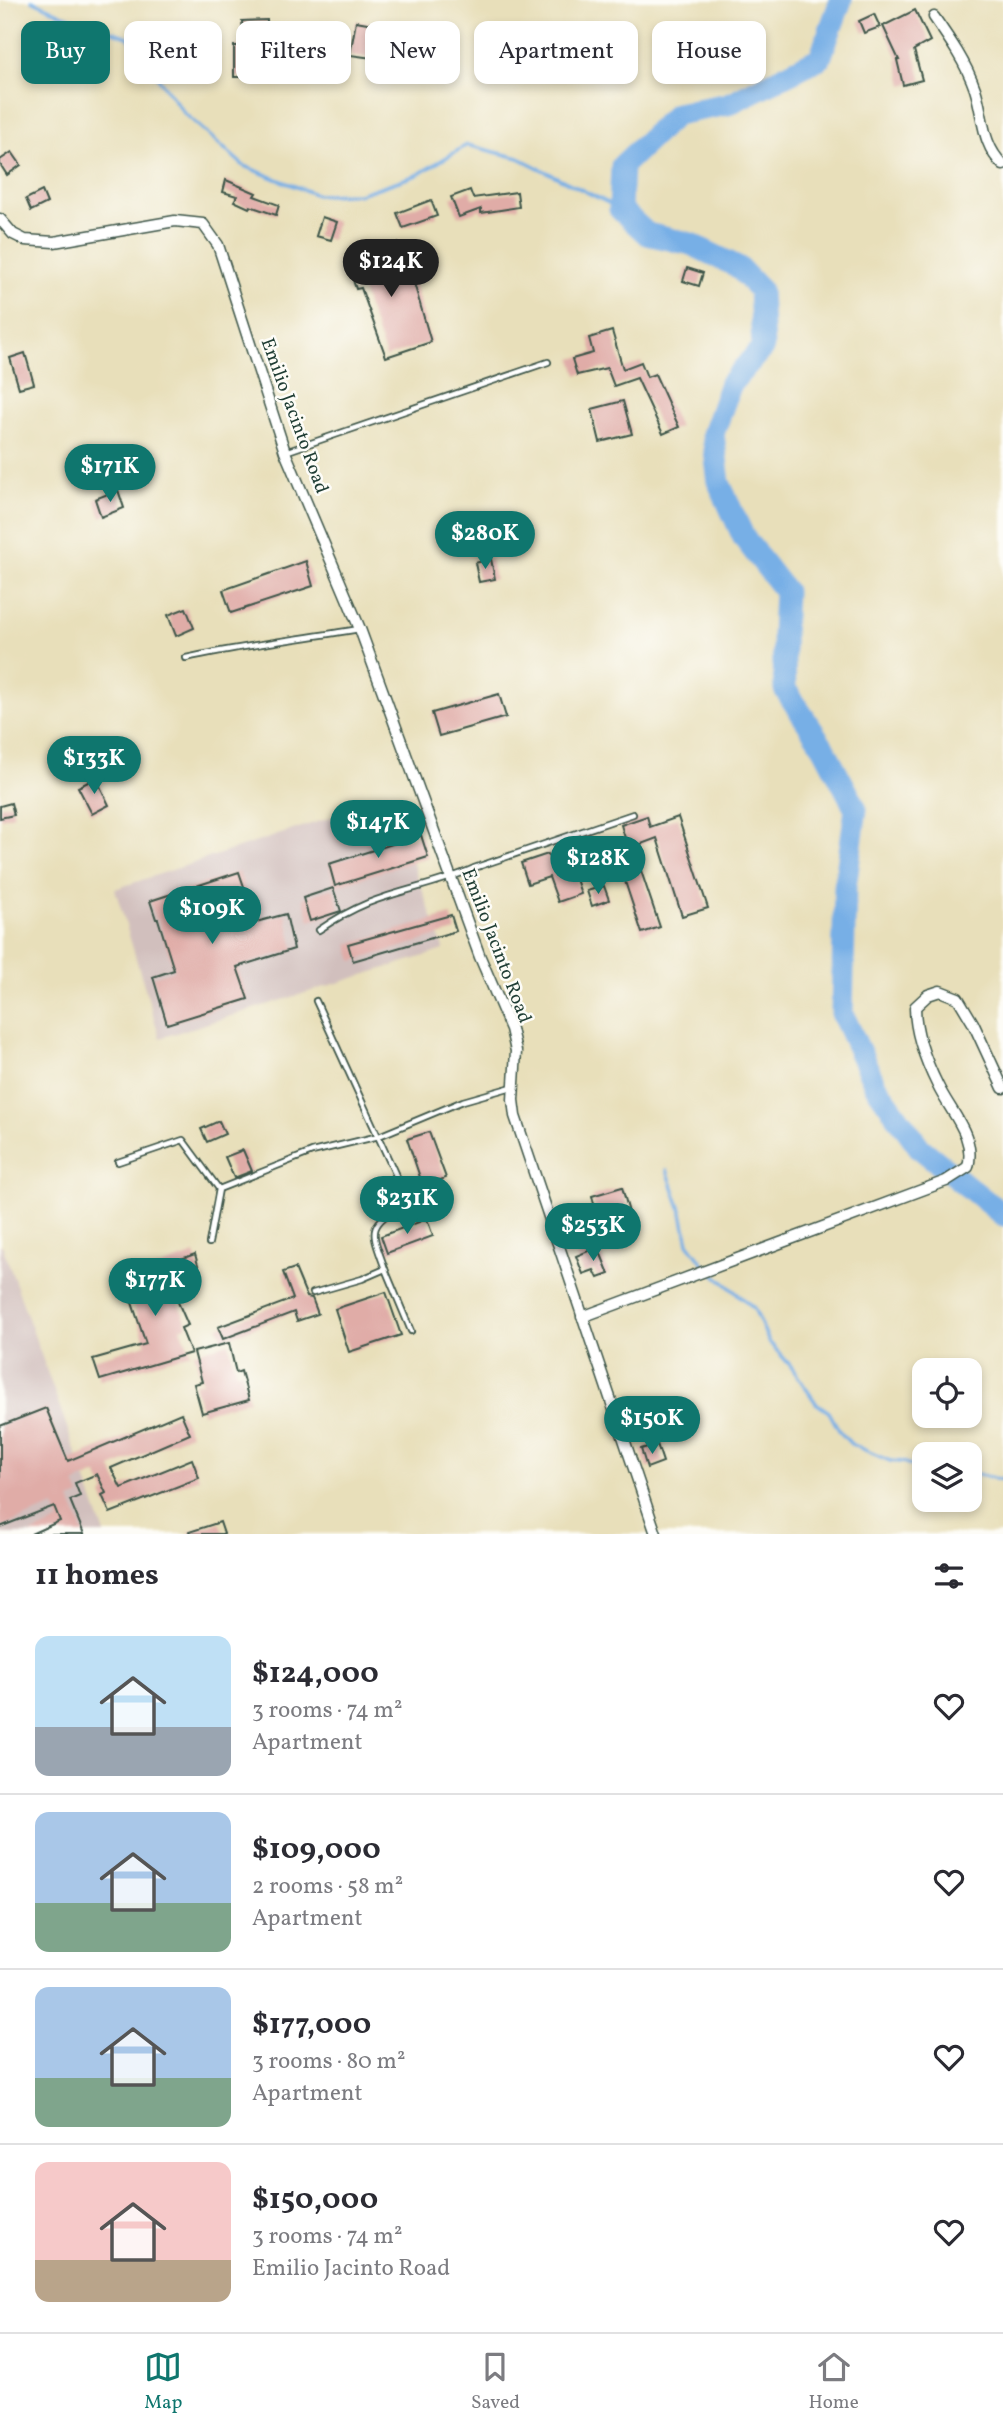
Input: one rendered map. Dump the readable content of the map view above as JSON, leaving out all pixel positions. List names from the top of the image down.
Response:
{
  "streets": {
    "street": ["Emilio Jacinto Road"]
  },
  "page": {
    "chip": [
      "Buy",
      "Rent",
      "Filters",
      "New",
      "Apartment",
      "House"
    ],
    "price": [
      "$124K",
      "$171K",
      "$280K",
      "$133K",
      "$147K",
      "$128K",
      "$109K",
      "$231K",
      "$253K",
      "$177K",
      "$150K"
    ],
    "heading": "11 homes",
    "list": [
      {
        "name": "$124,000",
        "note": "3 rooms · 74 m² · Apartment"
      },
      {
        "name": "$109,000",
        "note": "2 rooms · 58 m² · Apartment"
      },
      {
        "name": "$177,000",
        "note": "3 rooms · 80 m² · Apartment"
      },
      {
        "name": "$150,000",
        "note": "3 rooms · 74 m² · Emilio Jacinto Road"
      }
    ],
    "tabs": ["Map", "Saved", "Home"]
  }
}
